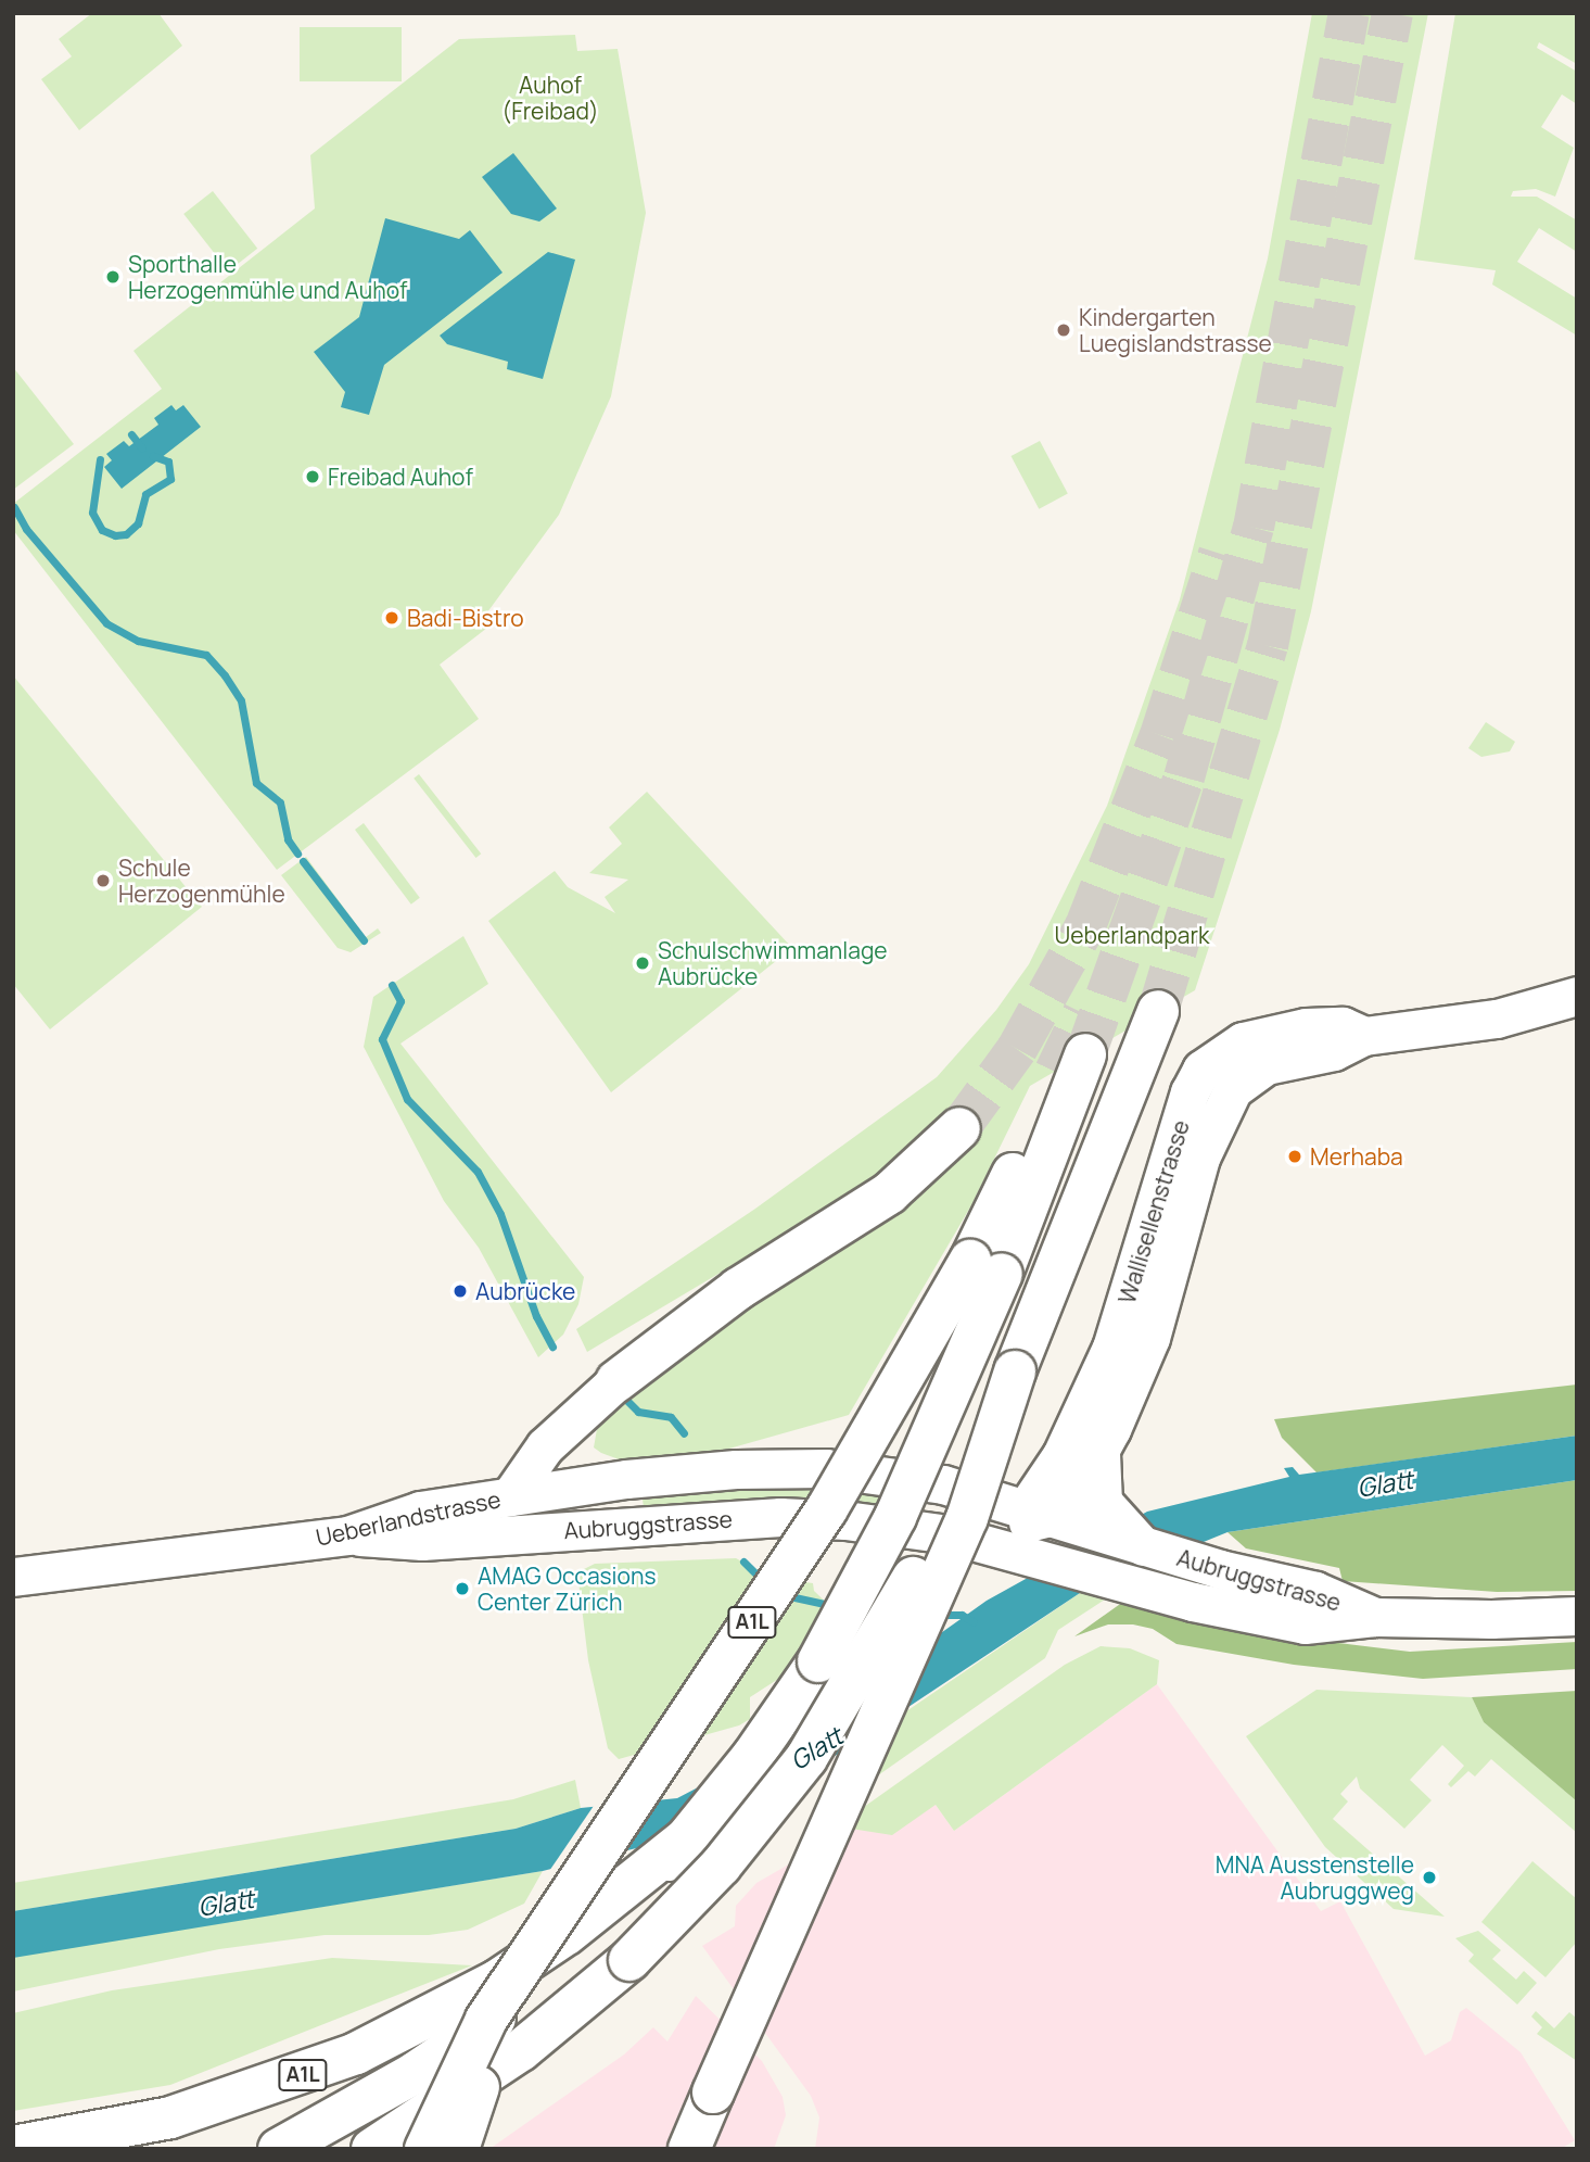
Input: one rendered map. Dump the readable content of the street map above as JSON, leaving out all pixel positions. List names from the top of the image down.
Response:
{
  "streets": {
    "highway": ["A1L"],
    "street": ["Wallisellenstrasse", "Ueberlandstrasse", "Aubruggstrasse"]
  },
  "crossings": [
    ["Wallisellenstrasse", "Aubruggstrasse"],
    ["Ueberlandstrasse", "Aubruggstrasse"]
  ],
  "water": ["Glatt"],
  "parks": ["Auhof (Freibad)", "Ueberlandpark"],
  "places": [
    "Sporthalle Herzogenmühle und Auhof",
    "Kindergarten Luegislandstrasse",
    "Freibad Auhof",
    "Badi-Bistro",
    "Schule Herzogenmühle",
    "Schulschwimmanlage Aubrücke",
    "Merhaba",
    "Aubrücke",
    "AMAG Occasions Center Zürich",
    "MNA Ausstenstelle Aubruggweg"
  ]
}
